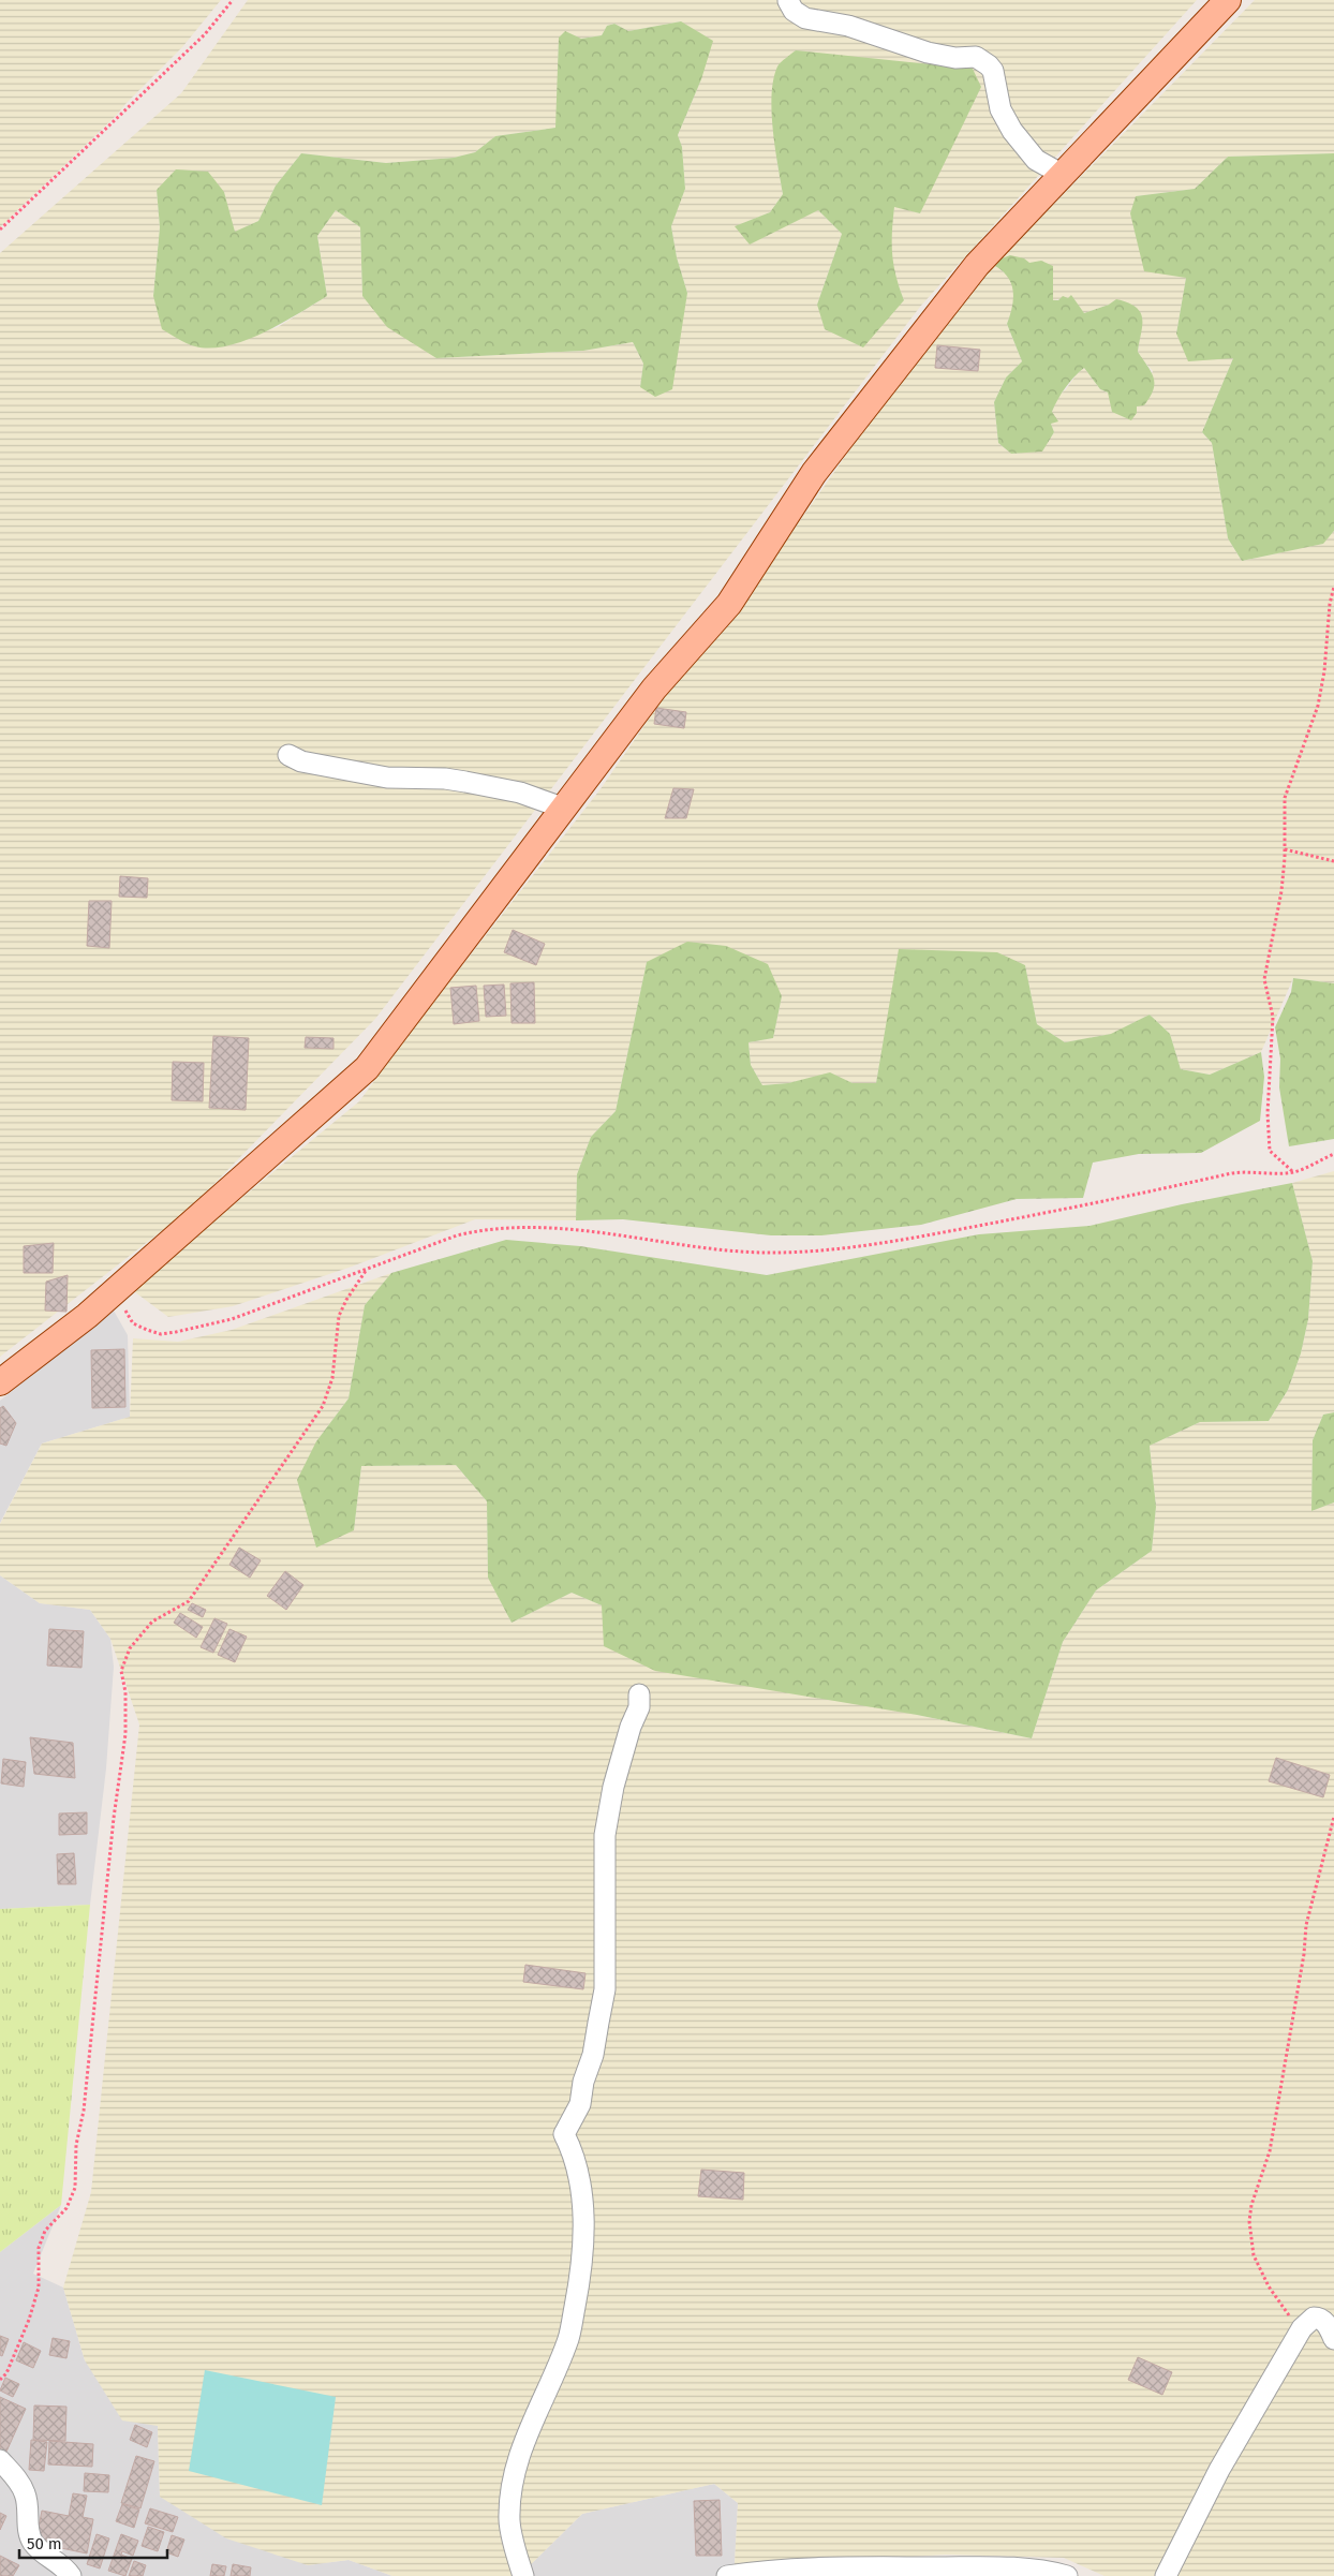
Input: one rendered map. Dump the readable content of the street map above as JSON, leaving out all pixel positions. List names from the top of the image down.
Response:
{
  "scale_bar": "50 m"
}
